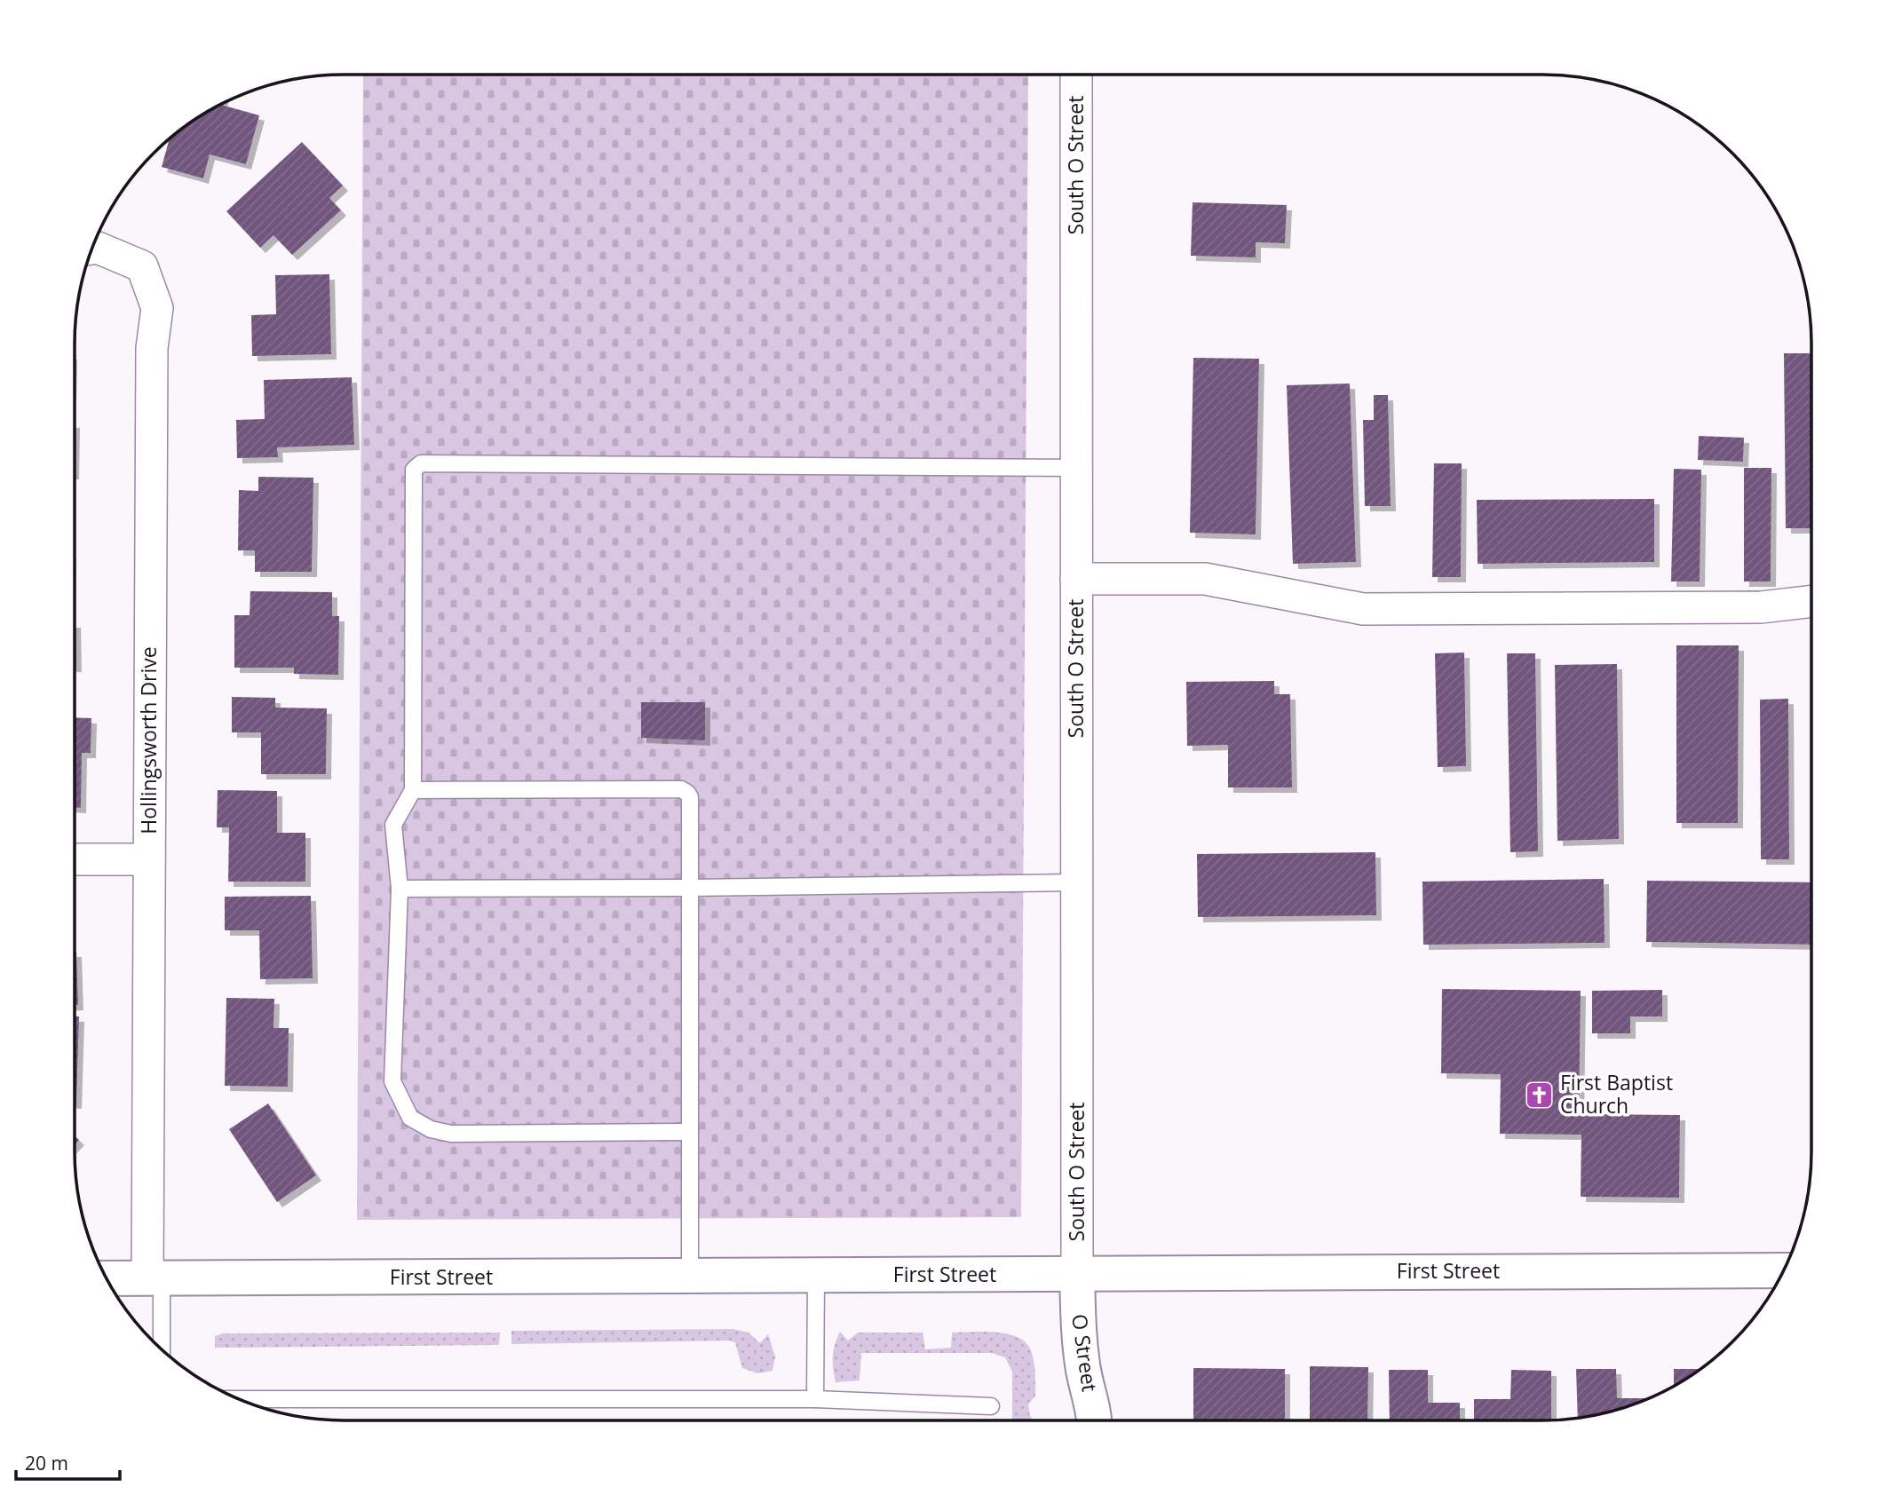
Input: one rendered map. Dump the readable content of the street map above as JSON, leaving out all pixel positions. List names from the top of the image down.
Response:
{
  "streets": {
    "street": [
      "South O Street",
      "Hollingsworth Drive",
      "First Street",
      "O Street"
    ]
  },
  "crossings": [
    ["South O Street", "First Street"],
    ["South O Street", "O Street"],
    ["Hollingsworth Drive", "First Street"],
    ["First Street", "O Street"]
  ],
  "places": {
    "church": ["First Baptist Church"]
  },
  "scale_bar": "20 m"
}
